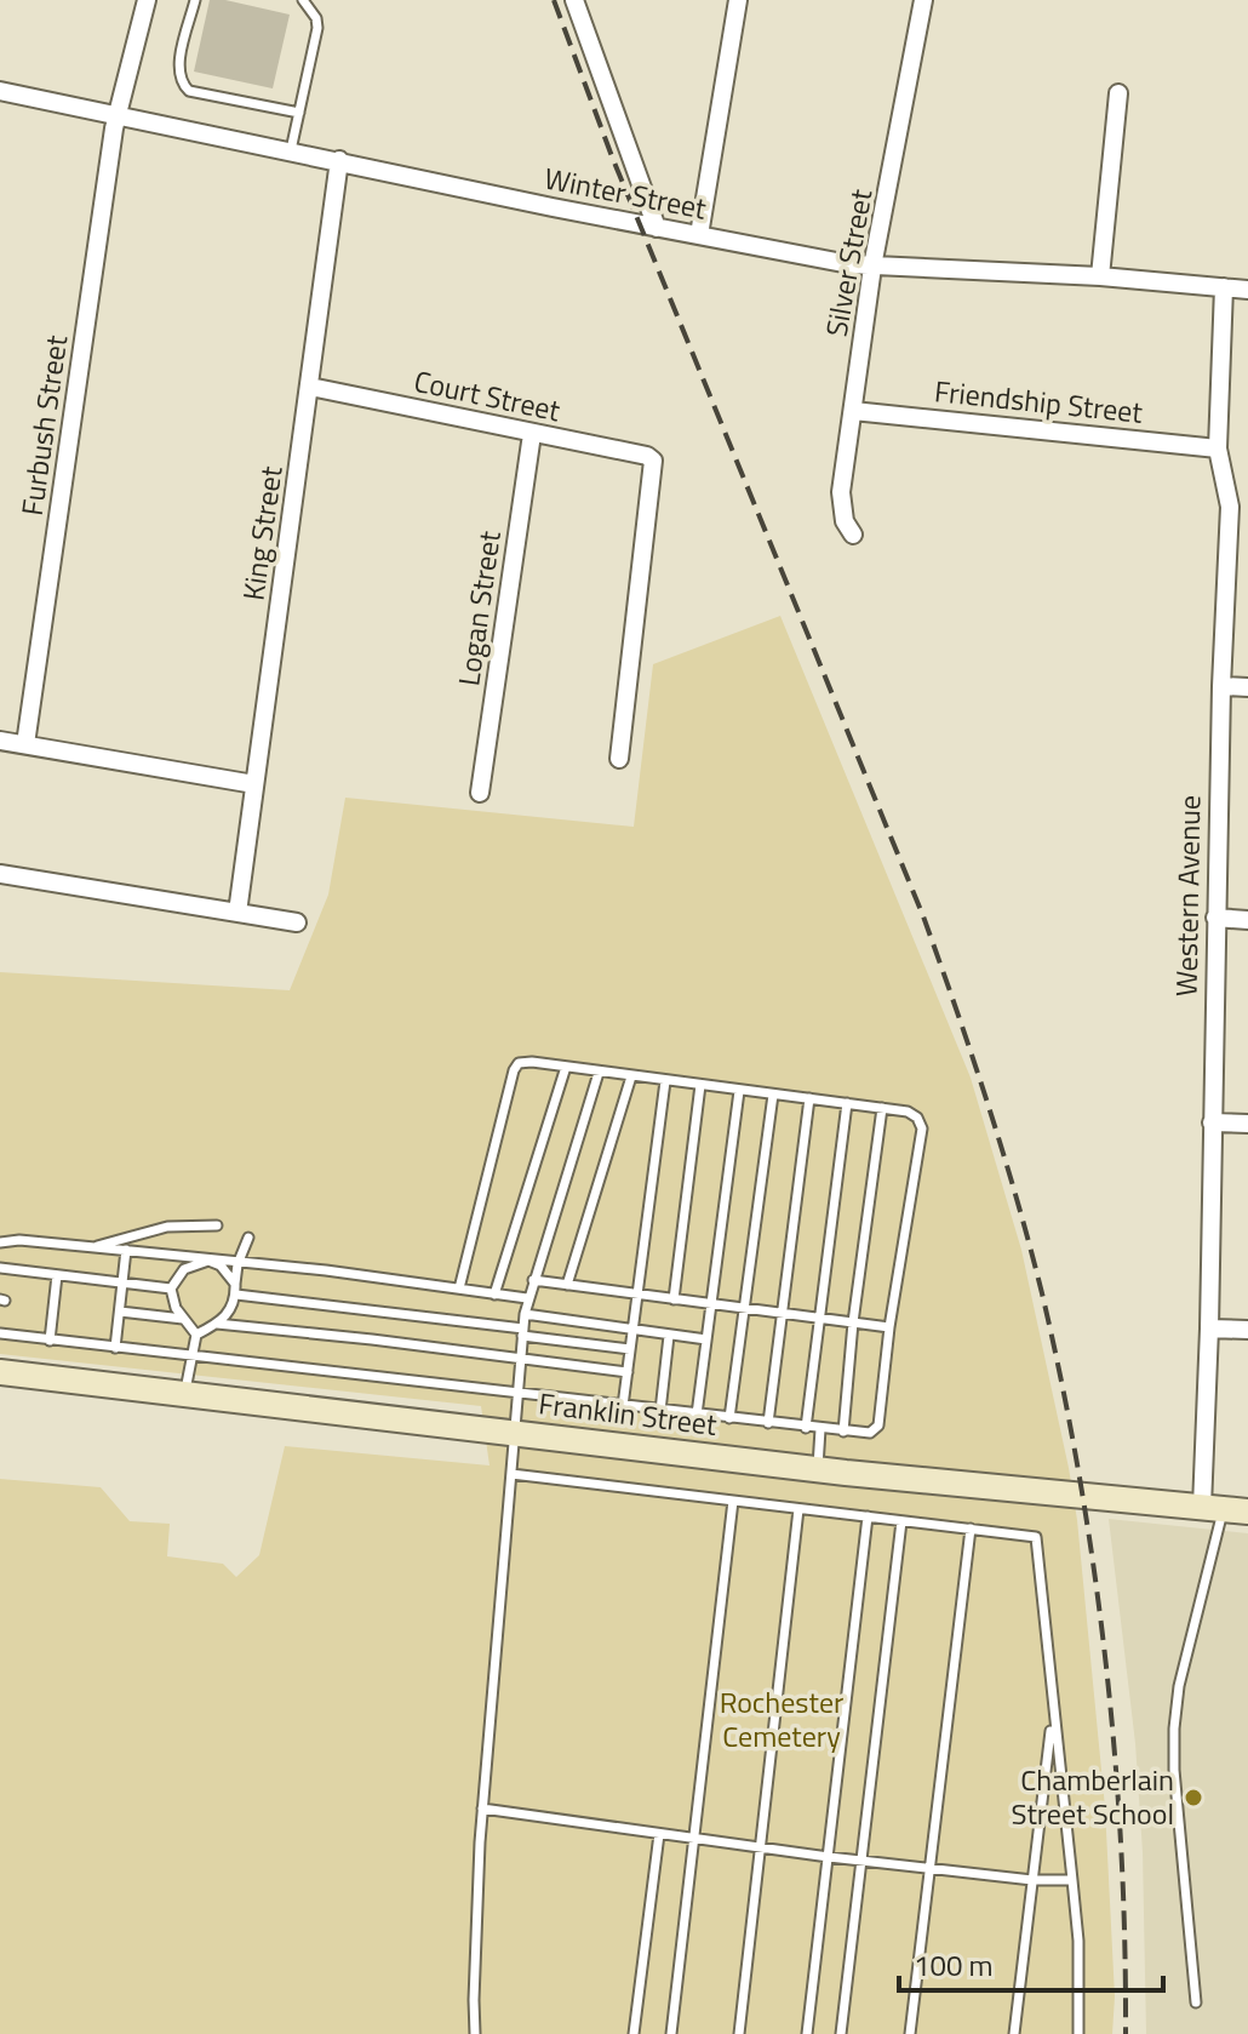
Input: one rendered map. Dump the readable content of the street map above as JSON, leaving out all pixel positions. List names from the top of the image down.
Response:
{
  "streets": {
    "street": [
      "Winter Street",
      "Silver Street",
      "Court Street",
      "Friendship Street",
      "Furbush Street",
      "King Street",
      "Logan Street",
      "Western Avenue",
      "Franklin Street"
    ]
  },
  "crossings": [
    ["Winter Street", "Silver Street"],
    ["Winter Street", "Furbush Street"],
    ["Winter Street", "King Street"],
    ["Winter Street", "Western Avenue"],
    ["Silver Street", "Friendship Street"],
    ["Court Street", "King Street"],
    ["Court Street", "Logan Street"],
    ["Friendship Street", "Western Avenue"],
    ["Western Avenue", "Franklin Street"]
  ],
  "parks": ["Rochester Cemetery"],
  "places": ["Chamberlain Street School"],
  "scale_bar": "100 m"
}
